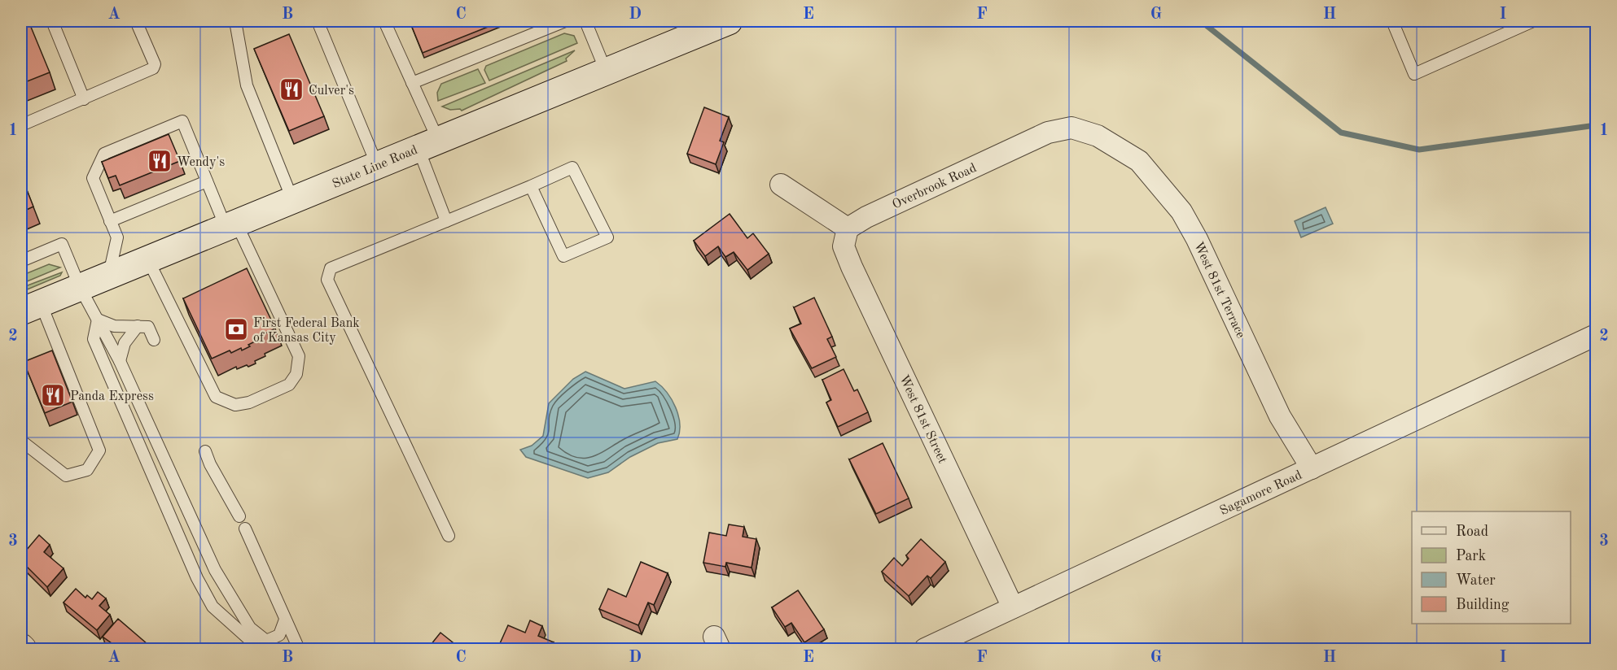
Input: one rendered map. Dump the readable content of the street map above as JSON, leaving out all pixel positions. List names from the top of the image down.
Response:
{
  "streets": {
    "main road": ["State Line Road"],
    "street": [
      "Overbrook Road",
      "West 81st Terrace",
      "West 81st Street",
      "Sagamore Road"
    ]
  },
  "crossings": [
    ["Overbrook Road", "West 81st Terrace"],
    ["Overbrook Road", "West 81st Street"],
    ["West 81st Terrace", "Sagamore Road"],
    ["West 81st Street", "Sagamore Road"]
  ],
  "places": {
    "restaurant": ["Culver's", "Wendy's", "Panda Express"],
    "bank": ["First Federal Bank of Kansas City"]
  },
  "legend": [
    "Road",
    "Park",
    "Water",
    "Building"
  ],
  "grid": {
    "columns": [
      "A",
      "B",
      "C",
      "D",
      "E",
      "F",
      "G",
      "H",
      "I"
    ],
    "rows": ["1", "2", "3"]
  }
}
